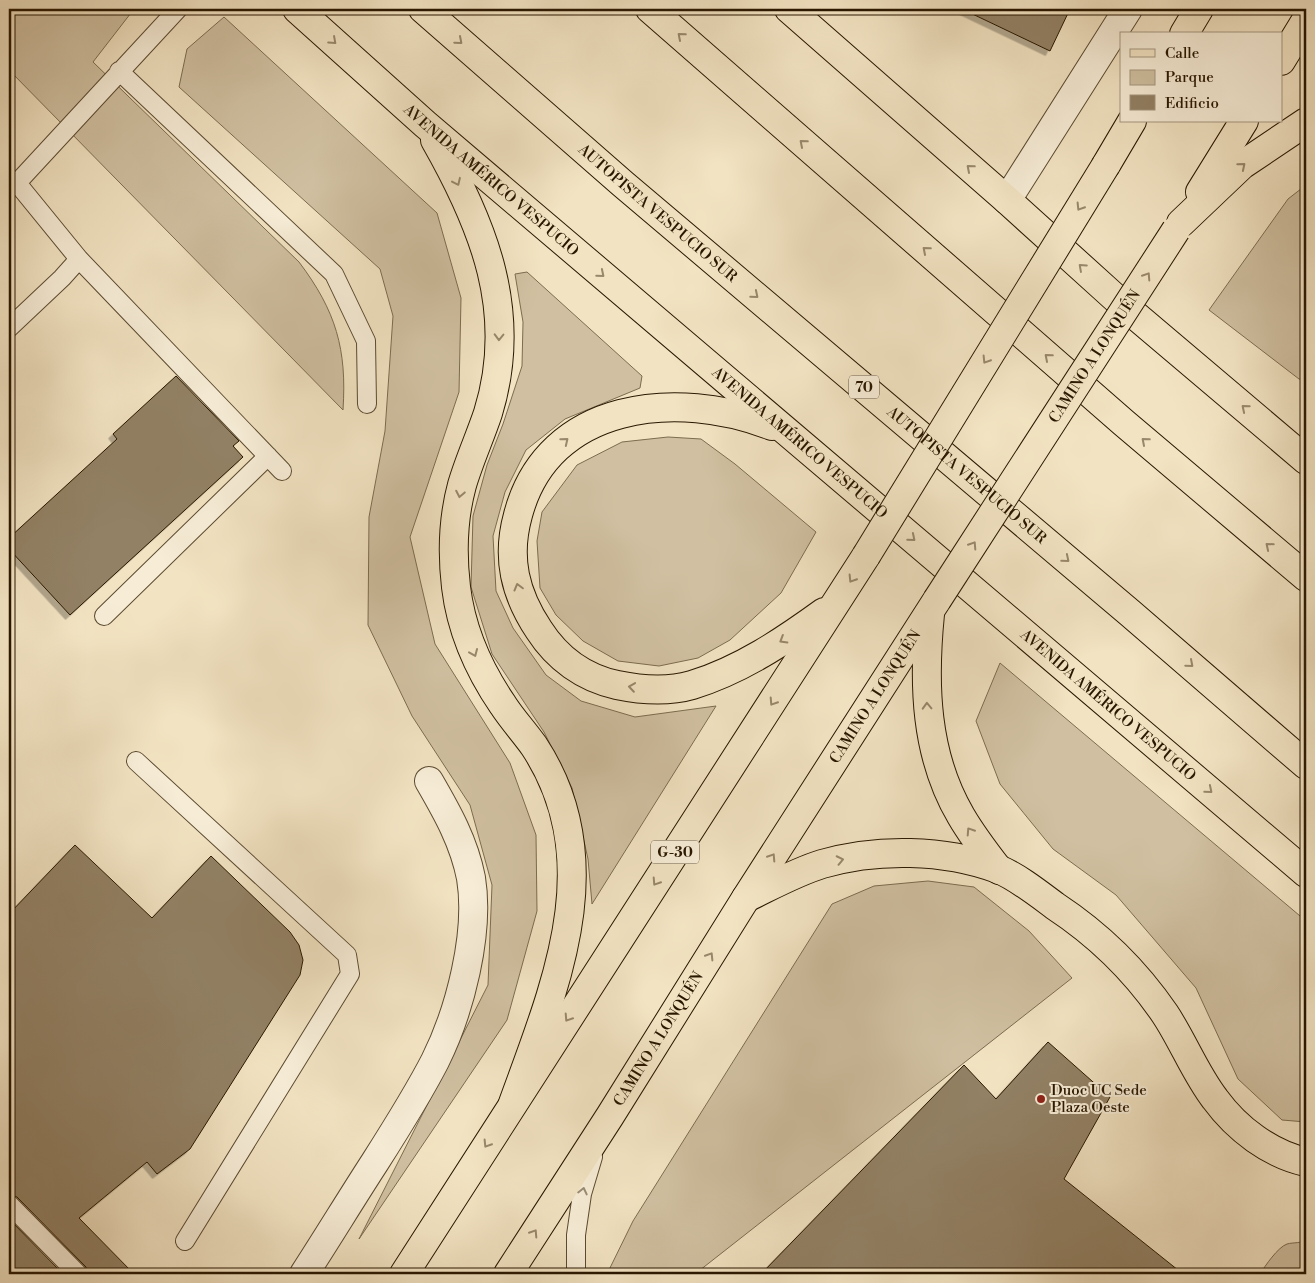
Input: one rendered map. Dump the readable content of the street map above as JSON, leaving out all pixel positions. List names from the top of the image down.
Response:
{
  "streets": {
    "main road": [
      "AVENIDA AMÉRICO VESPUCIO",
      "AUTOPISTA VESPUCIO SUR",
      "CAMINO A LONQUÉN",
      "70",
      "G-30"
    ]
  },
  "places": ["Duoc UC Sede Plaza Oeste"],
  "legend": ["Calle", "Parque", "Edificio"]
}
